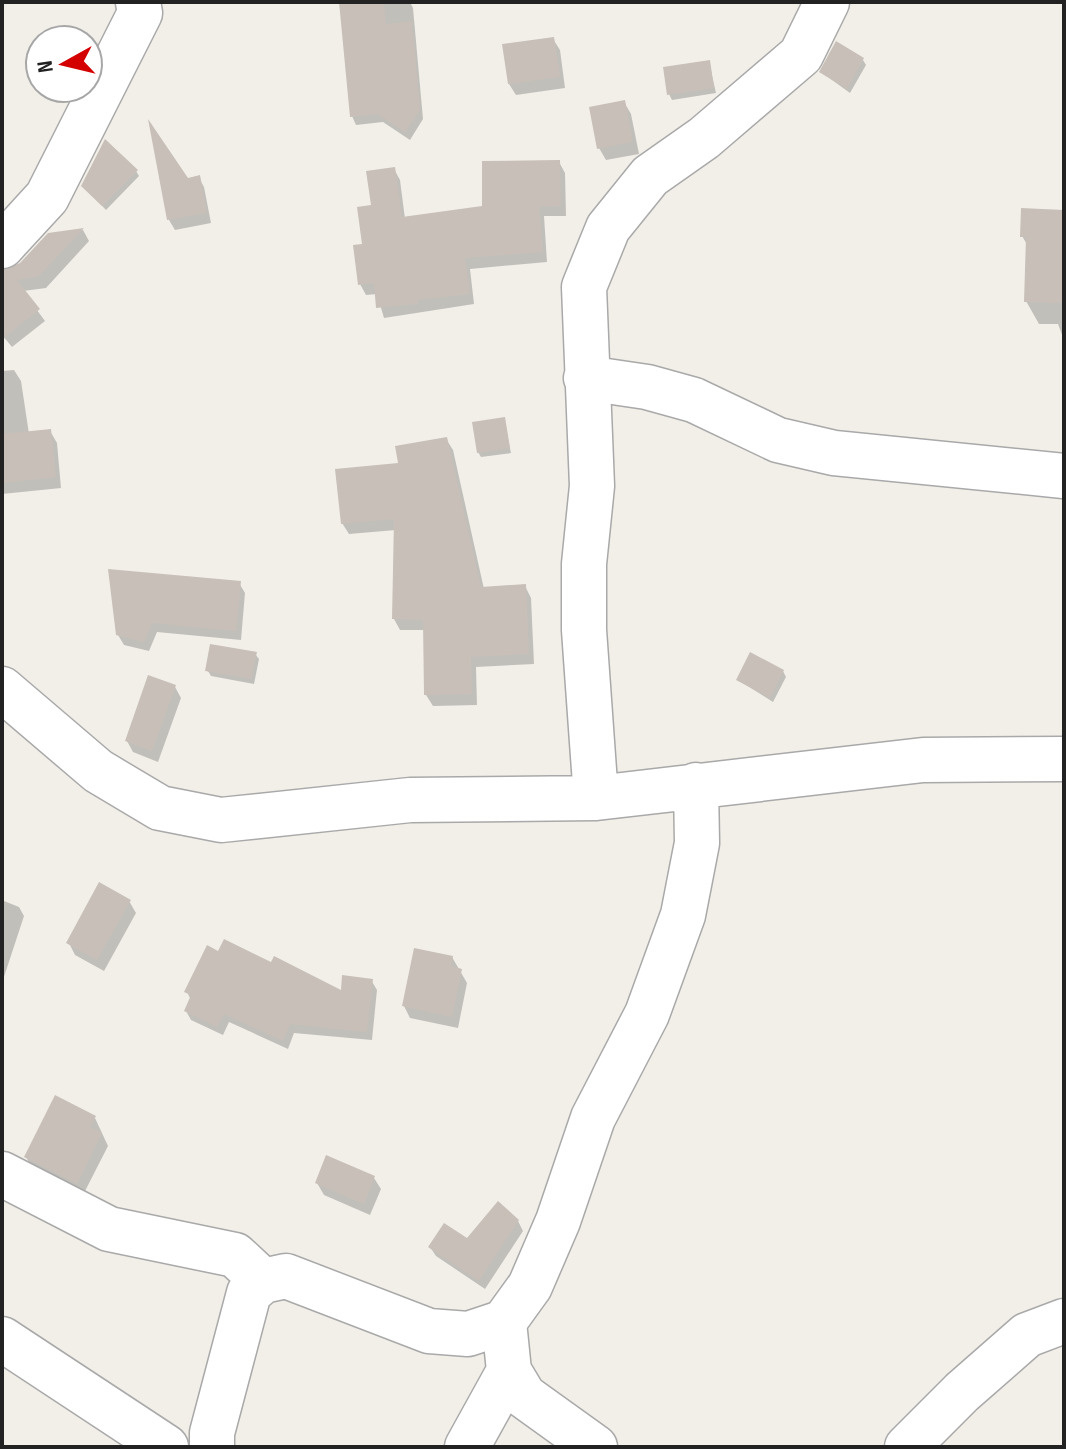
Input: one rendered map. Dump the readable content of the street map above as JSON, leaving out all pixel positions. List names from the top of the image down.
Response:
{
  "north": "left"
}
